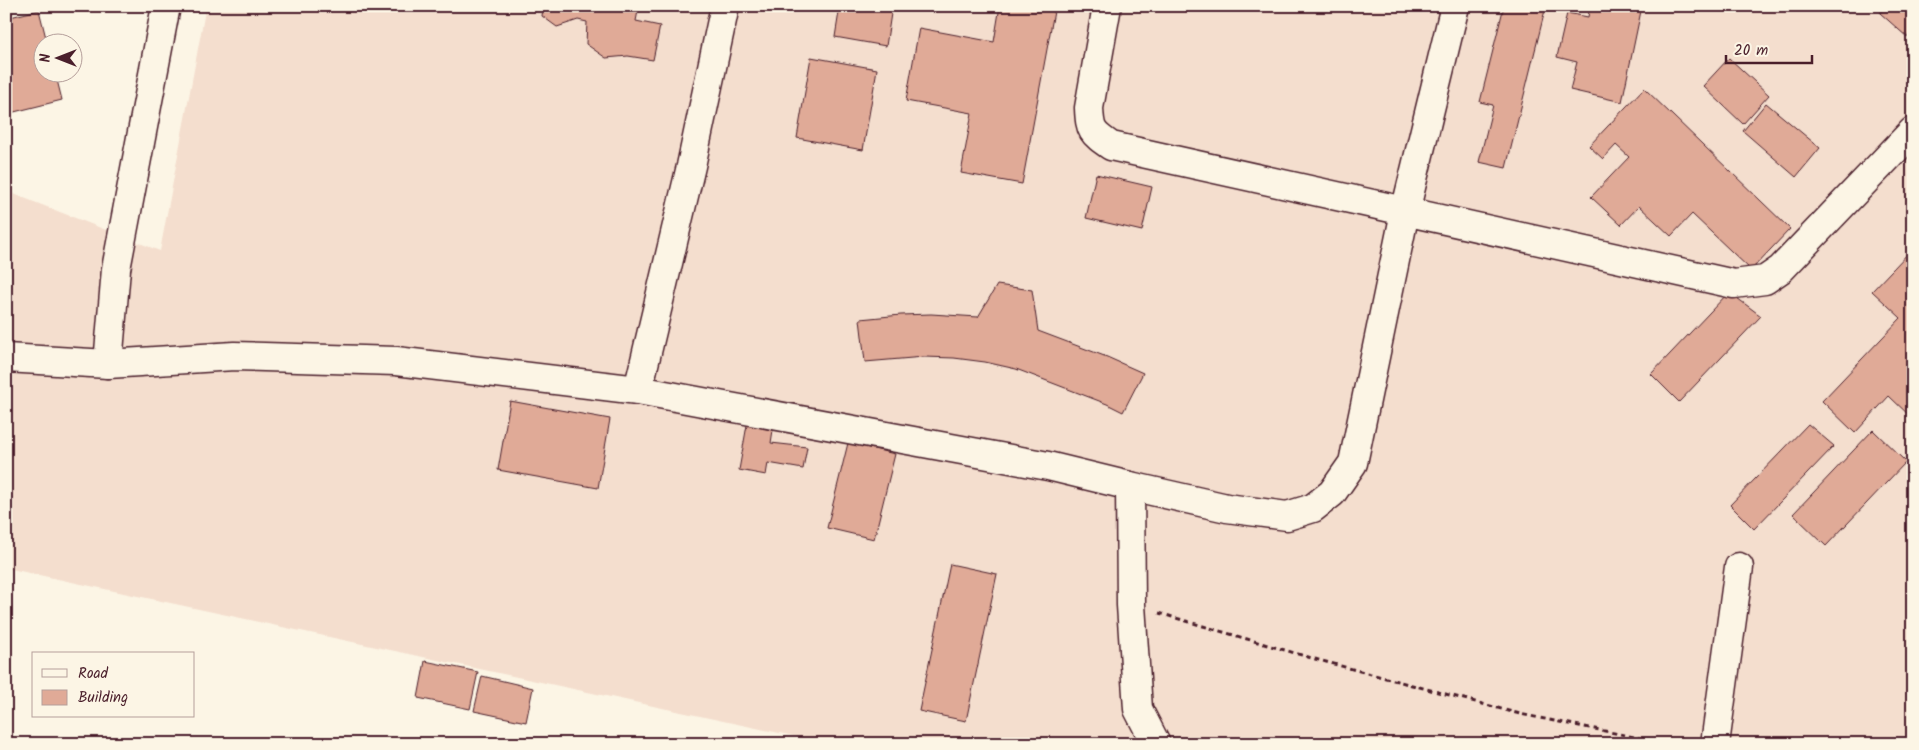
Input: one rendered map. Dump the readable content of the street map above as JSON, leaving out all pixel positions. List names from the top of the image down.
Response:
{
  "legend": ["Road", "Building"],
  "scale_bar": "20 m",
  "north": "left"
}
